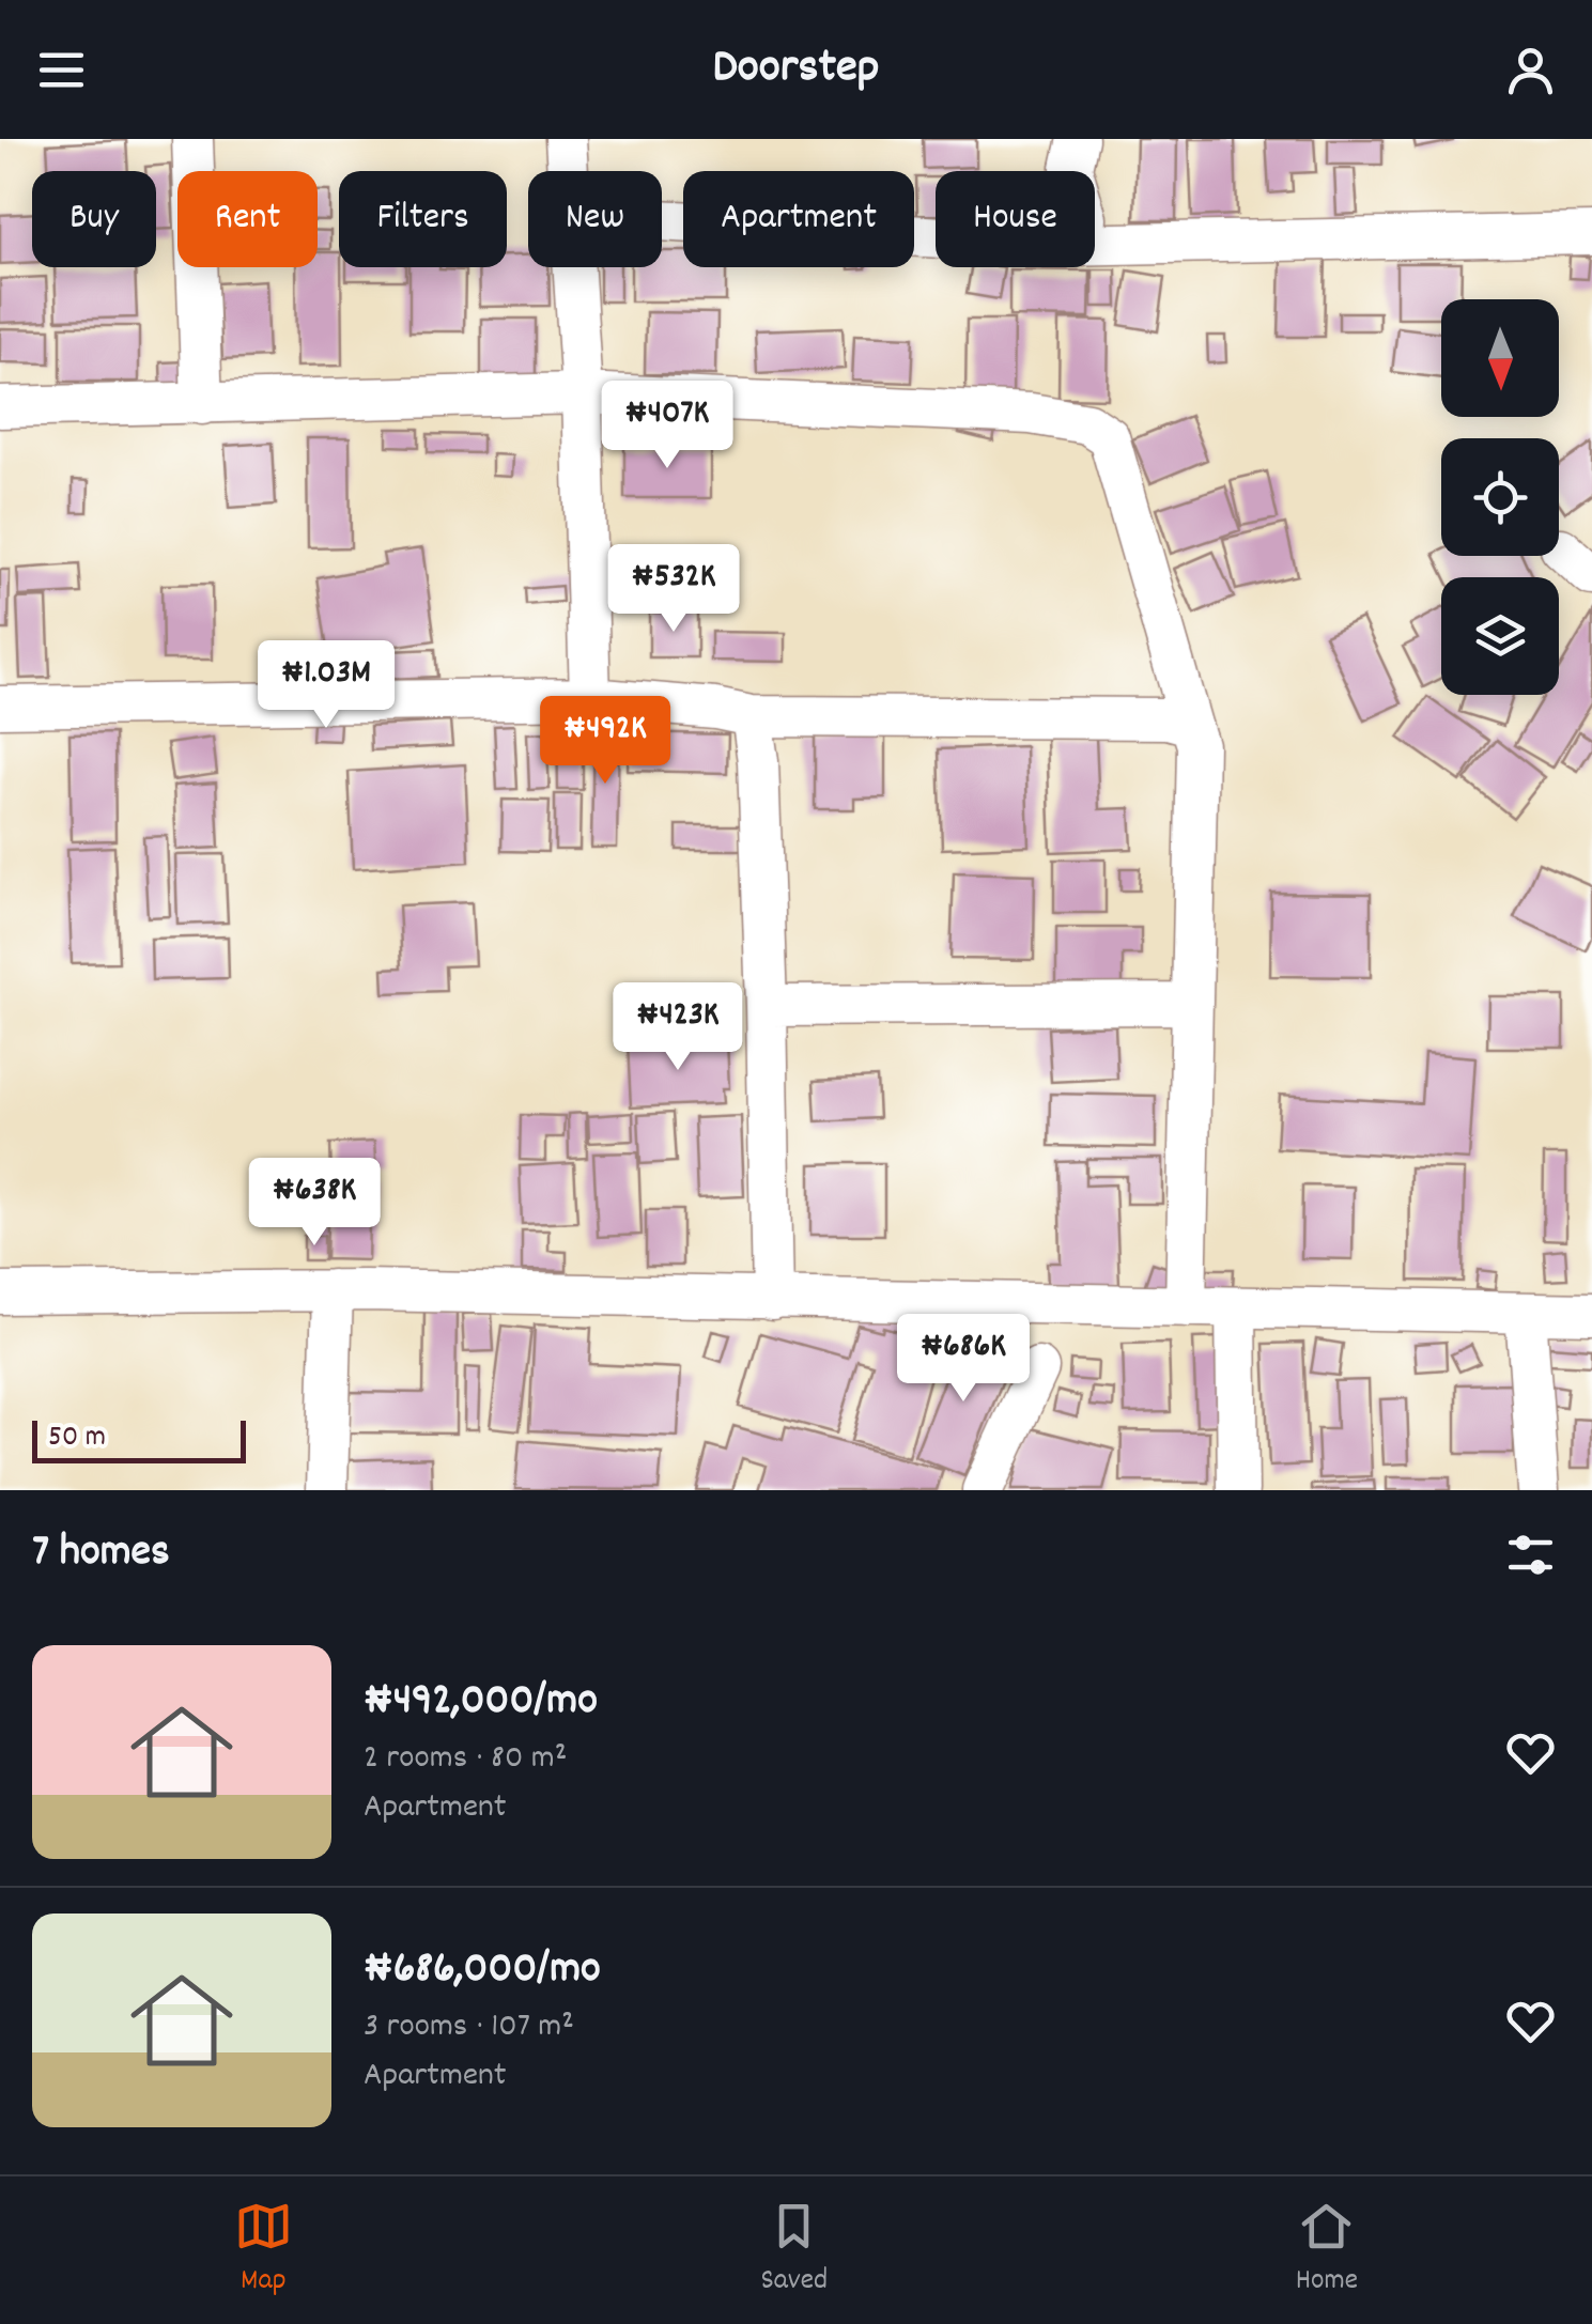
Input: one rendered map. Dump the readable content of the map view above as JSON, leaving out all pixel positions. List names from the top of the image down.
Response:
{
  "scale_bar": "50 m",
  "north": "bottom",
  "page": {
    "header": "Doorstep",
    "chip": [
      "Buy",
      "Rent",
      "Filters",
      "New",
      "Apartment",
      "House"
    ],
    "price": [
      "₦407K",
      "₦532K",
      "₦1.03M",
      "₦492K",
      "₦423K",
      "₦638K",
      "₦686K"
    ],
    "scale": "50 m",
    "heading": "7 homes",
    "list": [
      {
        "name": "₦492,000/mo",
        "note": "2 rooms · 80 m² · Apartment"
      },
      {
        "name": "₦686,000/mo",
        "note": "3 rooms · 107 m² · Apartment"
      }
    ],
    "tabs": ["Map", "Saved", "Home"]
  }
}
